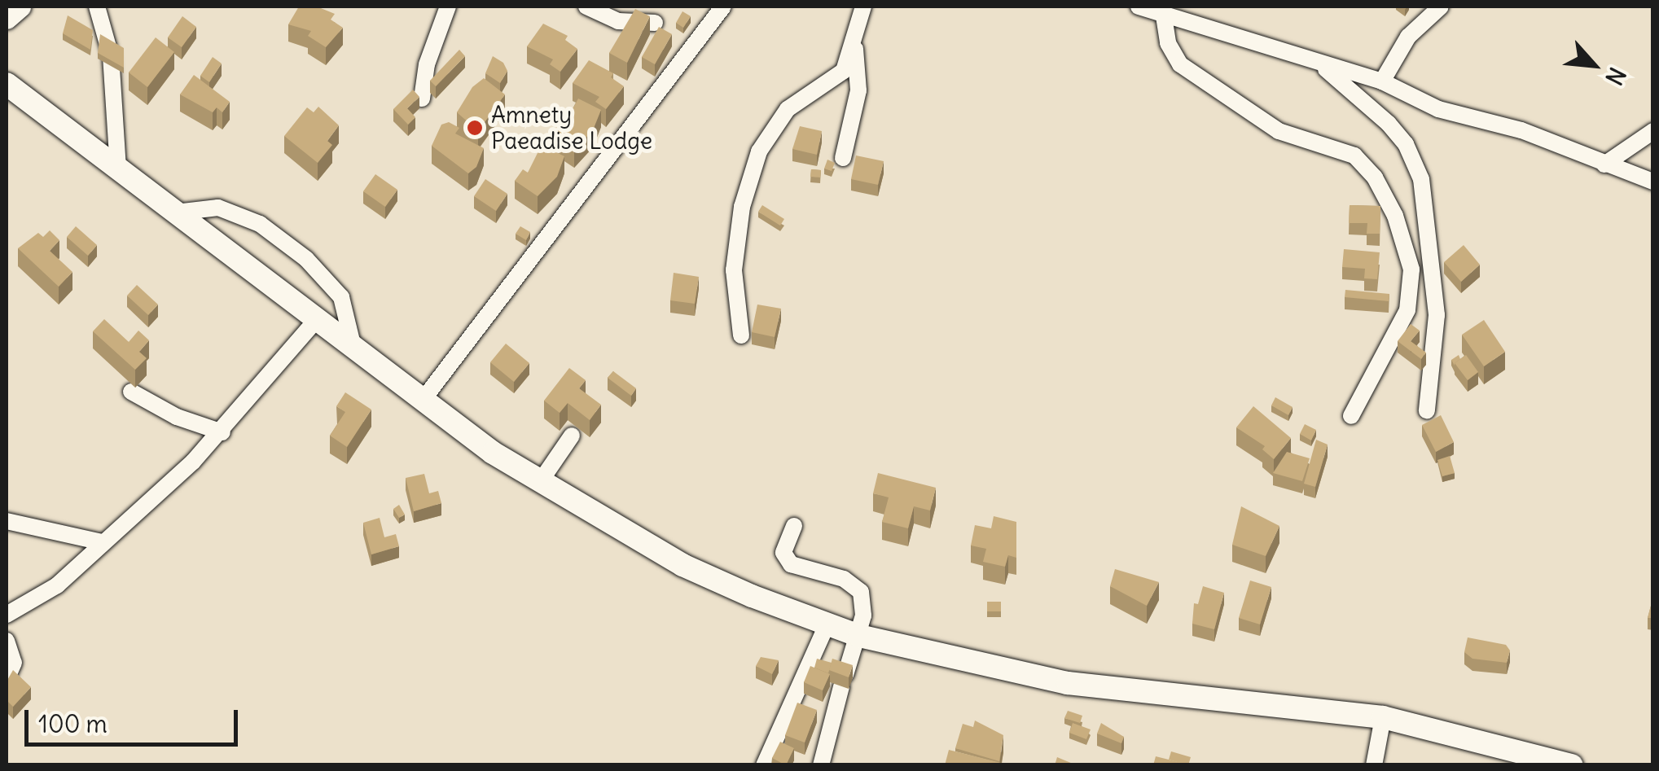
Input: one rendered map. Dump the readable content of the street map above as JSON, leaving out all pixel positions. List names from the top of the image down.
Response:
{
  "places": ["Amnety Paeadise Lodge"],
  "scale_bar": "100 m",
  "north": "bottom right"
}
